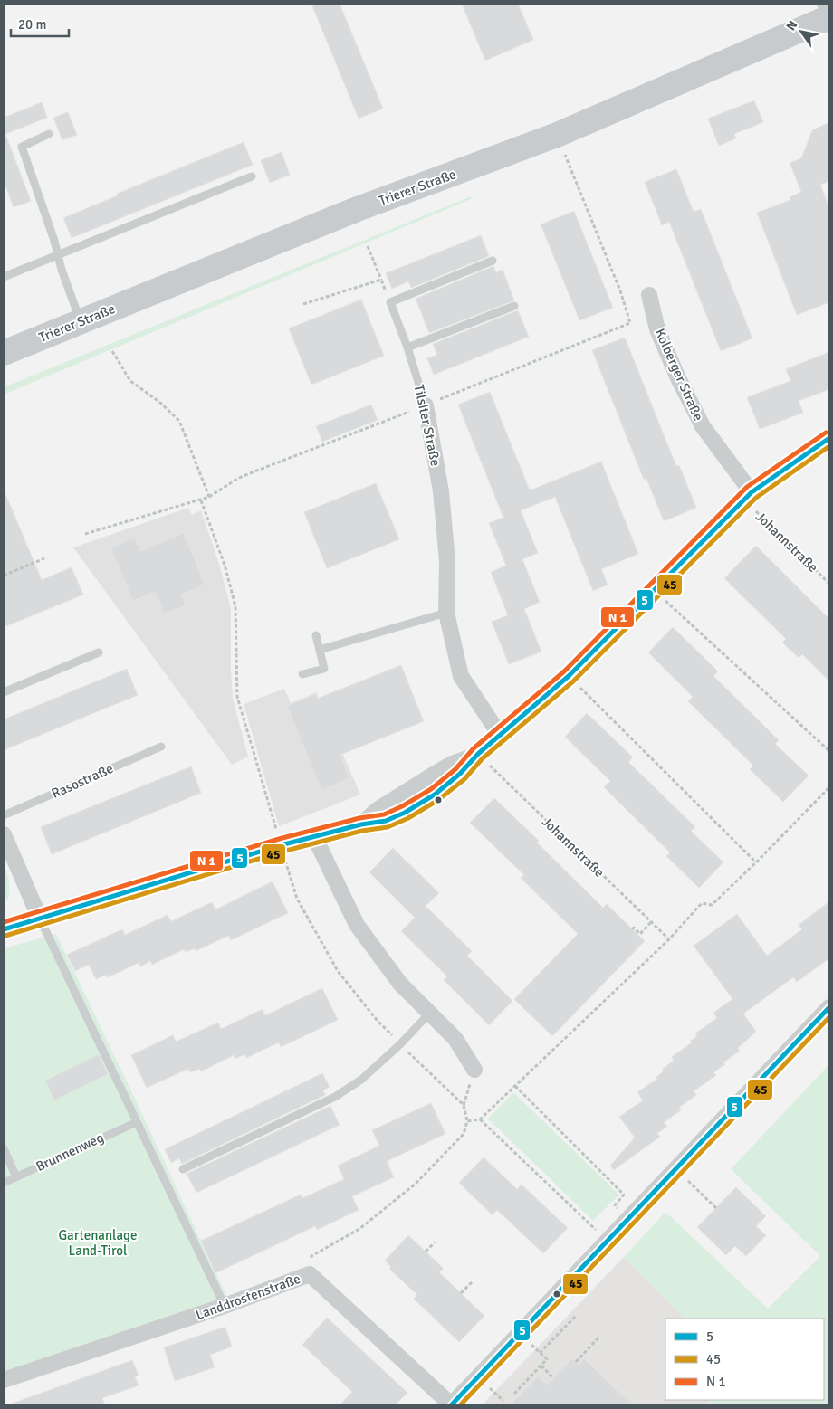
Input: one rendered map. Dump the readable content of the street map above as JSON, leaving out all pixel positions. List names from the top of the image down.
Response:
{
  "streets": {
    "main road": ["Trierer Straße"],
    "street": [
      "Kolberger Straße",
      "Tilsiter Straße",
      "Johannstraße",
      "Landdrostenstraße"
    ],
    "lane": ["Rasostraße", "Brunnenweg"]
  },
  "crossings": [
    ["Kolberger Straße", "Johannstraße"],
    ["Tilsiter Straße", "Johannstraße"]
  ],
  "parks": ["Gartenanlage Land-Tirol"],
  "lines": ["transit line 5", "transit line 45"],
  "legend": ["5", "45", "N 1"],
  "scale_bar": "20 m",
  "north": "top left"
}
